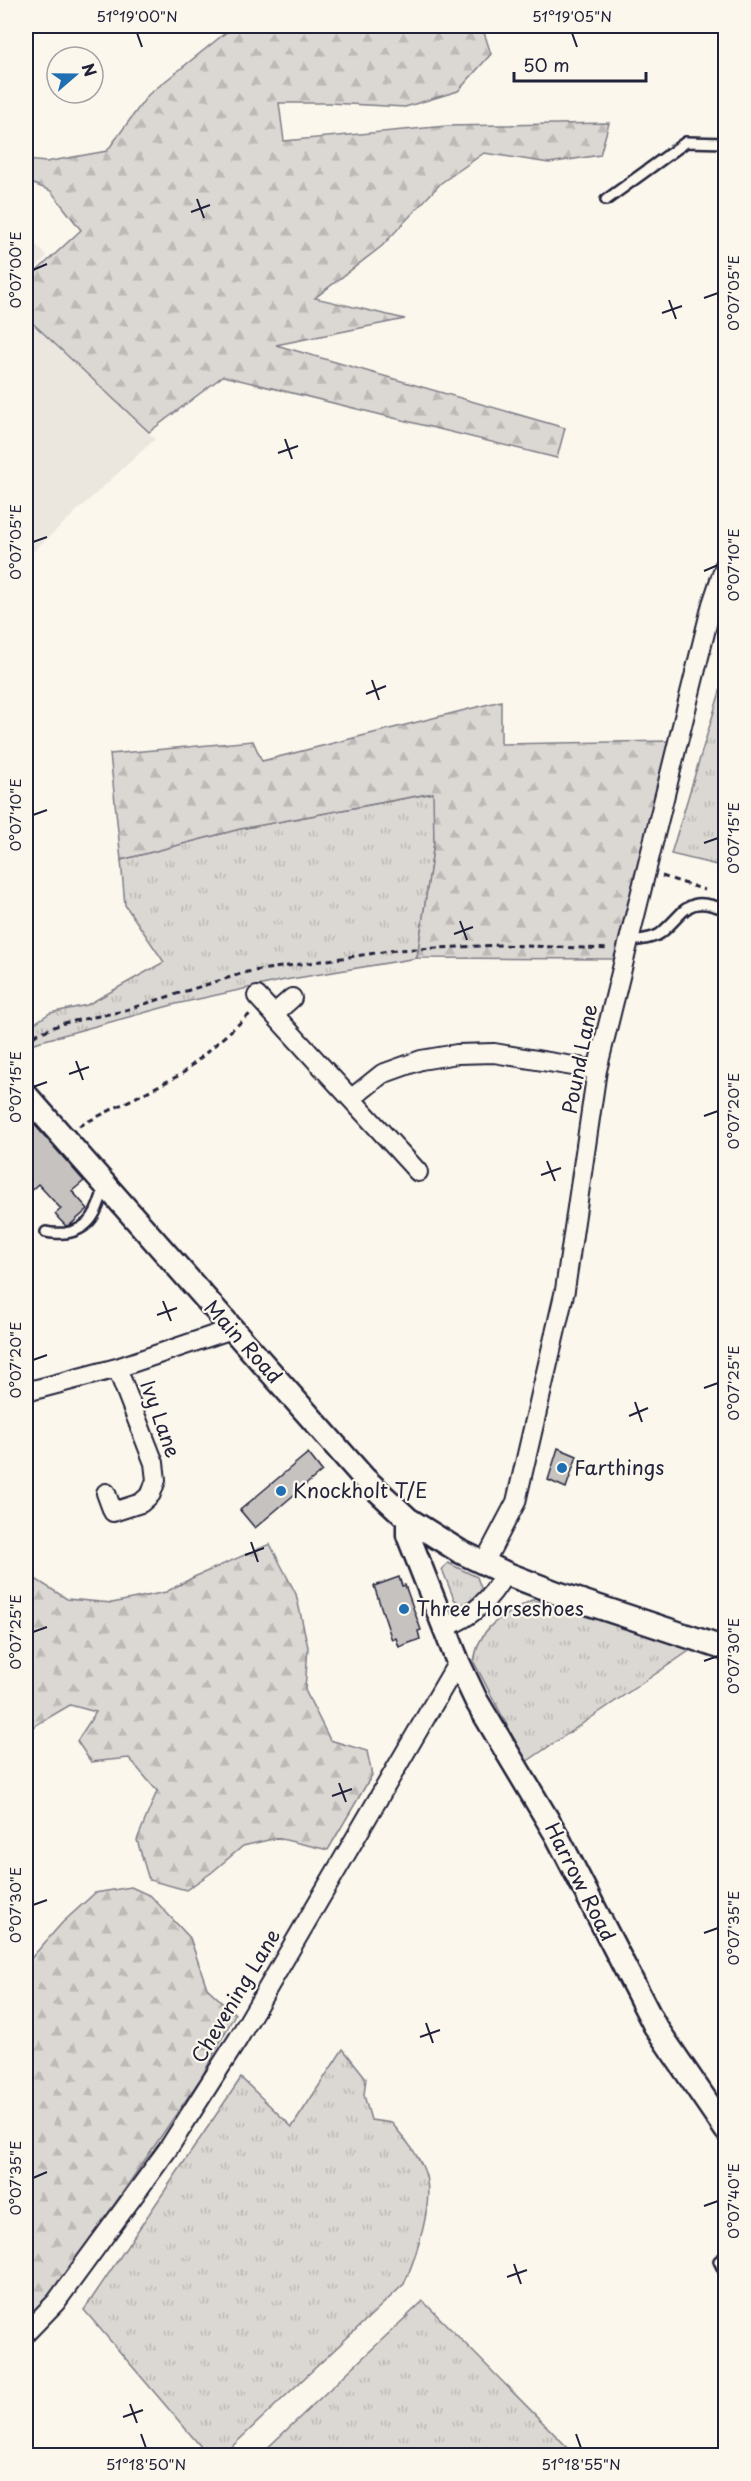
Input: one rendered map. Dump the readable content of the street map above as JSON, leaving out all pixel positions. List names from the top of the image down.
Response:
{
  "streets": {
    "street": [
      "Pound Lane",
      "Main Road",
      "Ivy Lane",
      "Harrow Road",
      "Chevening Lane"
    ]
  },
  "crossings": [
    ["Pound Lane", "Main Road"],
    ["Main Road", "Ivy Lane"],
    ["Main Road", "Harrow Road"],
    ["Harrow Road", "Chevening Lane"]
  ],
  "places": ["Farthings", "Knockholt T/E", "Three Horseshoes"],
  "scale_bar": "50 m",
  "north": "right",
  "coordinates": [
    "51°19'00\"N",
    "51°19'05\"N",
    "0°07'00\"E",
    "0°07'05\"E",
    "0°07'10\"E",
    "0°07'15\"E",
    "0°07'20\"E",
    "0°07'25\"E",
    "0°07'30\"E",
    "0°07'35\"E",
    "0°07'40\"E",
    "51°18'50\"N",
    "51°18'55\"N"
  ]
}
